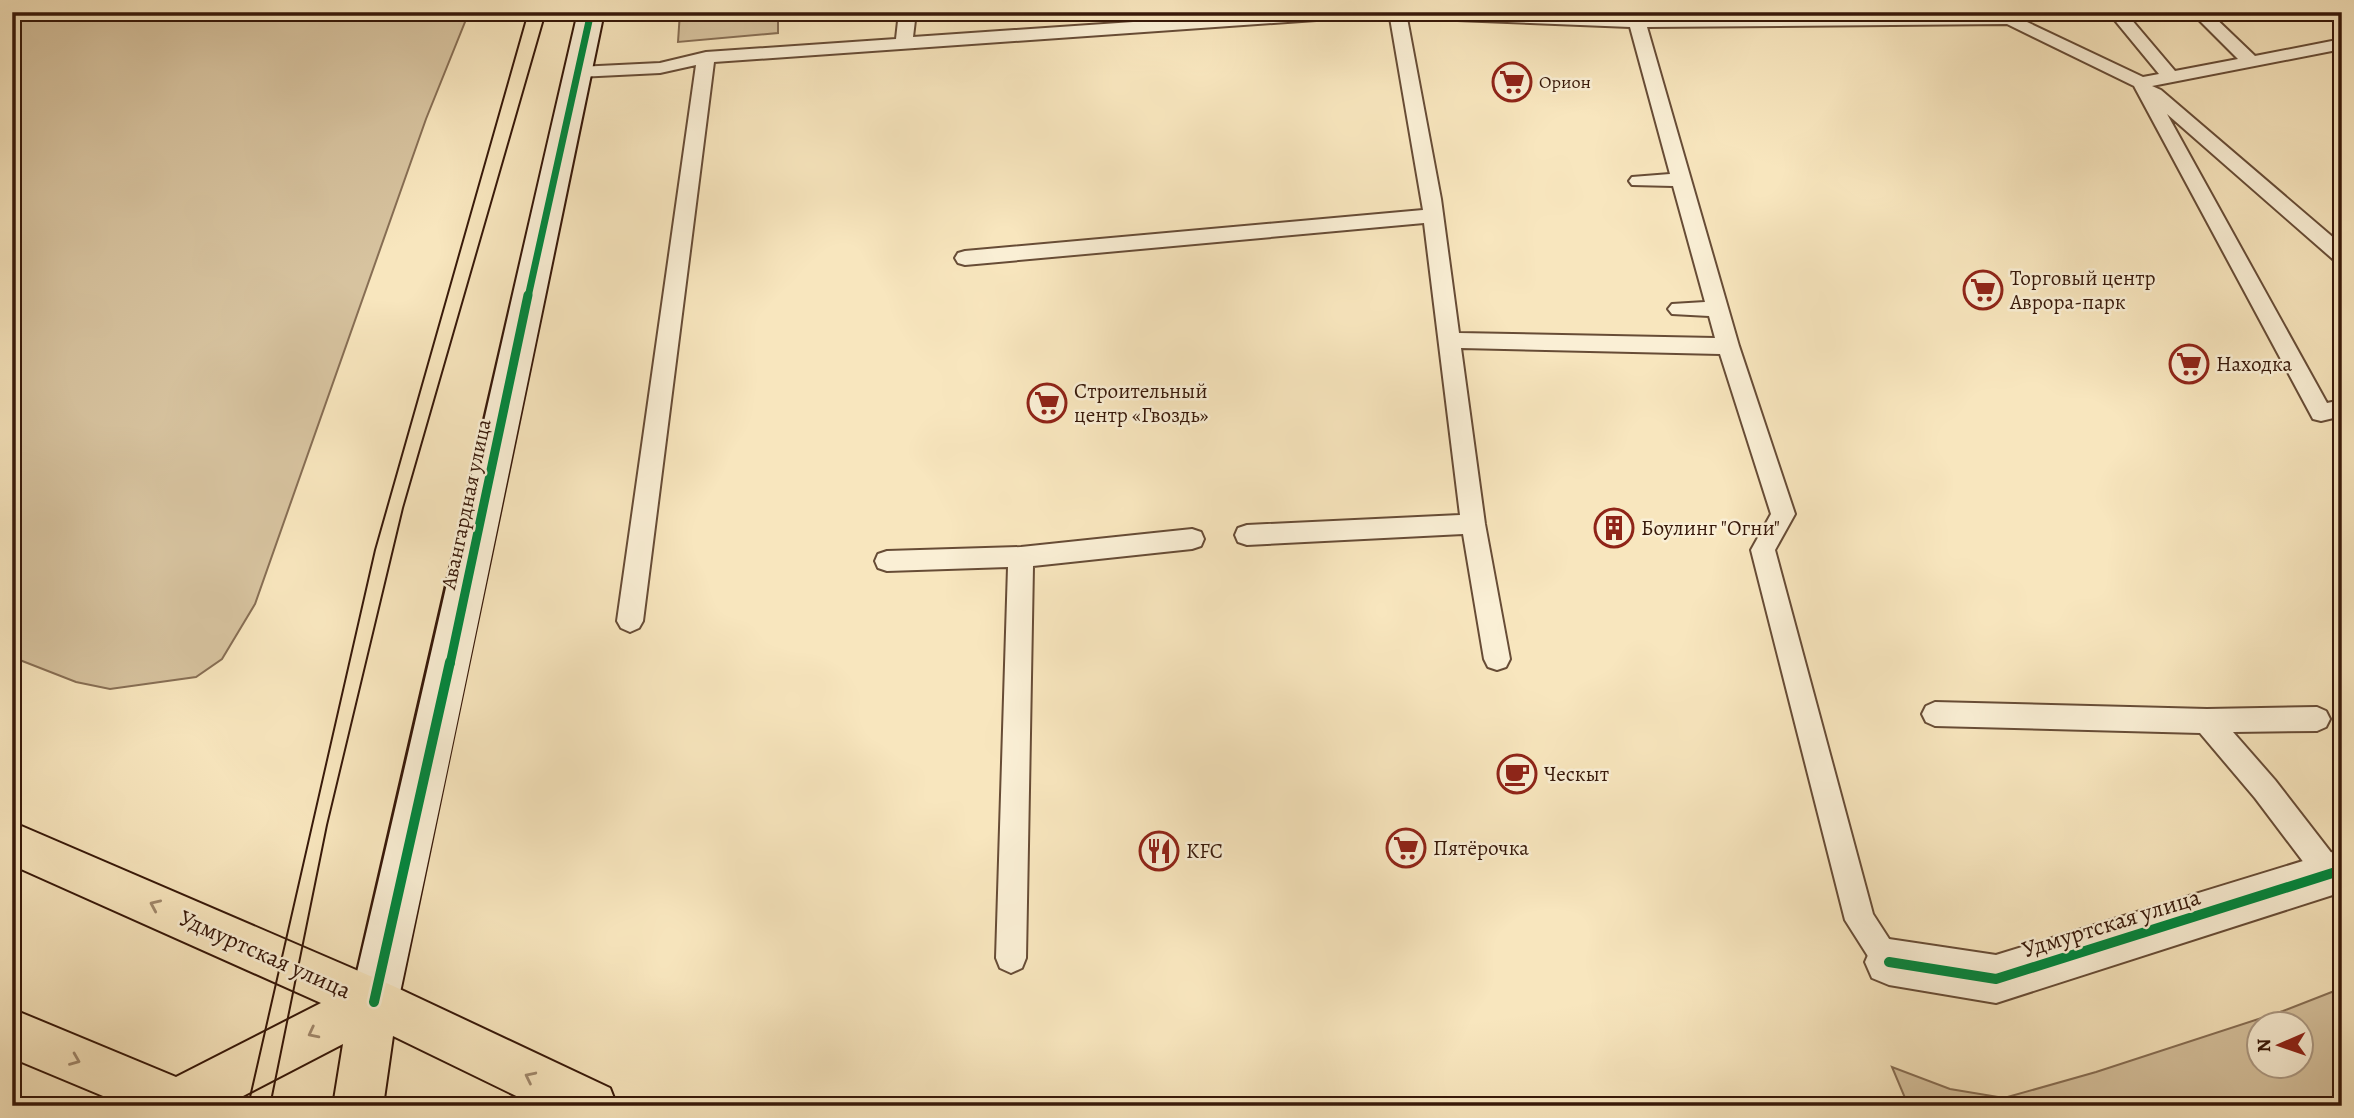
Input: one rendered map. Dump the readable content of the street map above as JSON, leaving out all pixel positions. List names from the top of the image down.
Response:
{
  "streets": {
    "main road": ["Удмуртская улица"],
    "street": ["Авангардная улица"]
  },
  "crossings": [
    ["Авангардная улица", "Удмуртская улица"]
  ],
  "one_way": ["Удмуртская улица"],
  "places": {
    "supermarket": [
      "Орион",
      "Торговый центр Аврора-парк",
      "Находка",
      "Строительный центр «Гвоздь»",
      "Пятёрочка"
    ],
    "building": ["Боулинг \"Огни\""],
    "cafe": ["Ческыт"],
    "restaurant": ["KFC"]
  },
  "north": "left"
}
